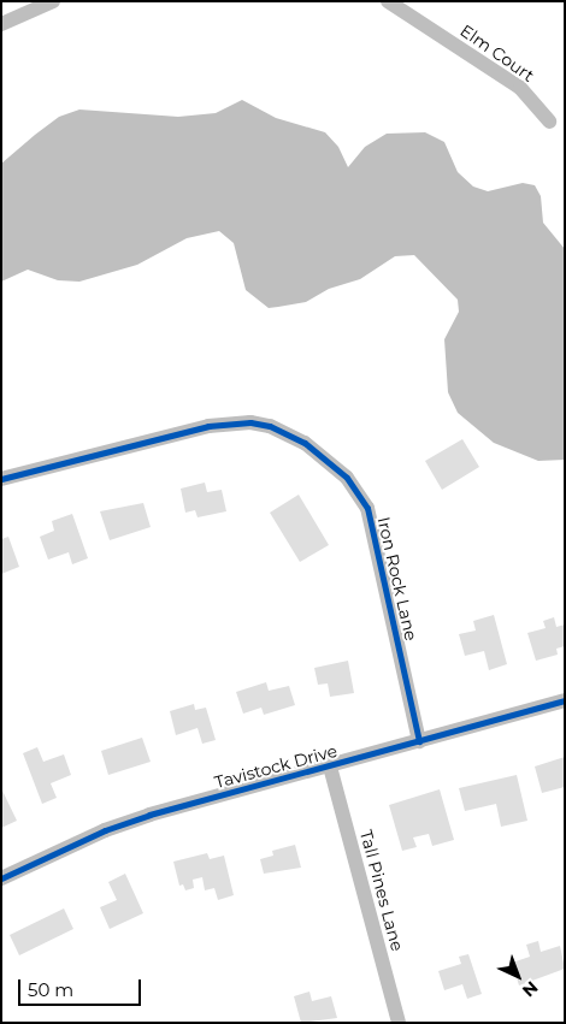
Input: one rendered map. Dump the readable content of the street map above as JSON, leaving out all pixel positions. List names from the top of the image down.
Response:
{
  "streets": {
    "street": [
      "Elm Court",
      "Iron Rock Lane",
      "Tavistock Drive",
      "Tall Pines Lane"
    ]
  },
  "crossings": [
    ["Iron Rock Lane", "Tavistock Drive"],
    ["Tavistock Drive", "Tall Pines Lane"]
  ],
  "scale_bar": "50 m",
  "north": "bottom right"
}
